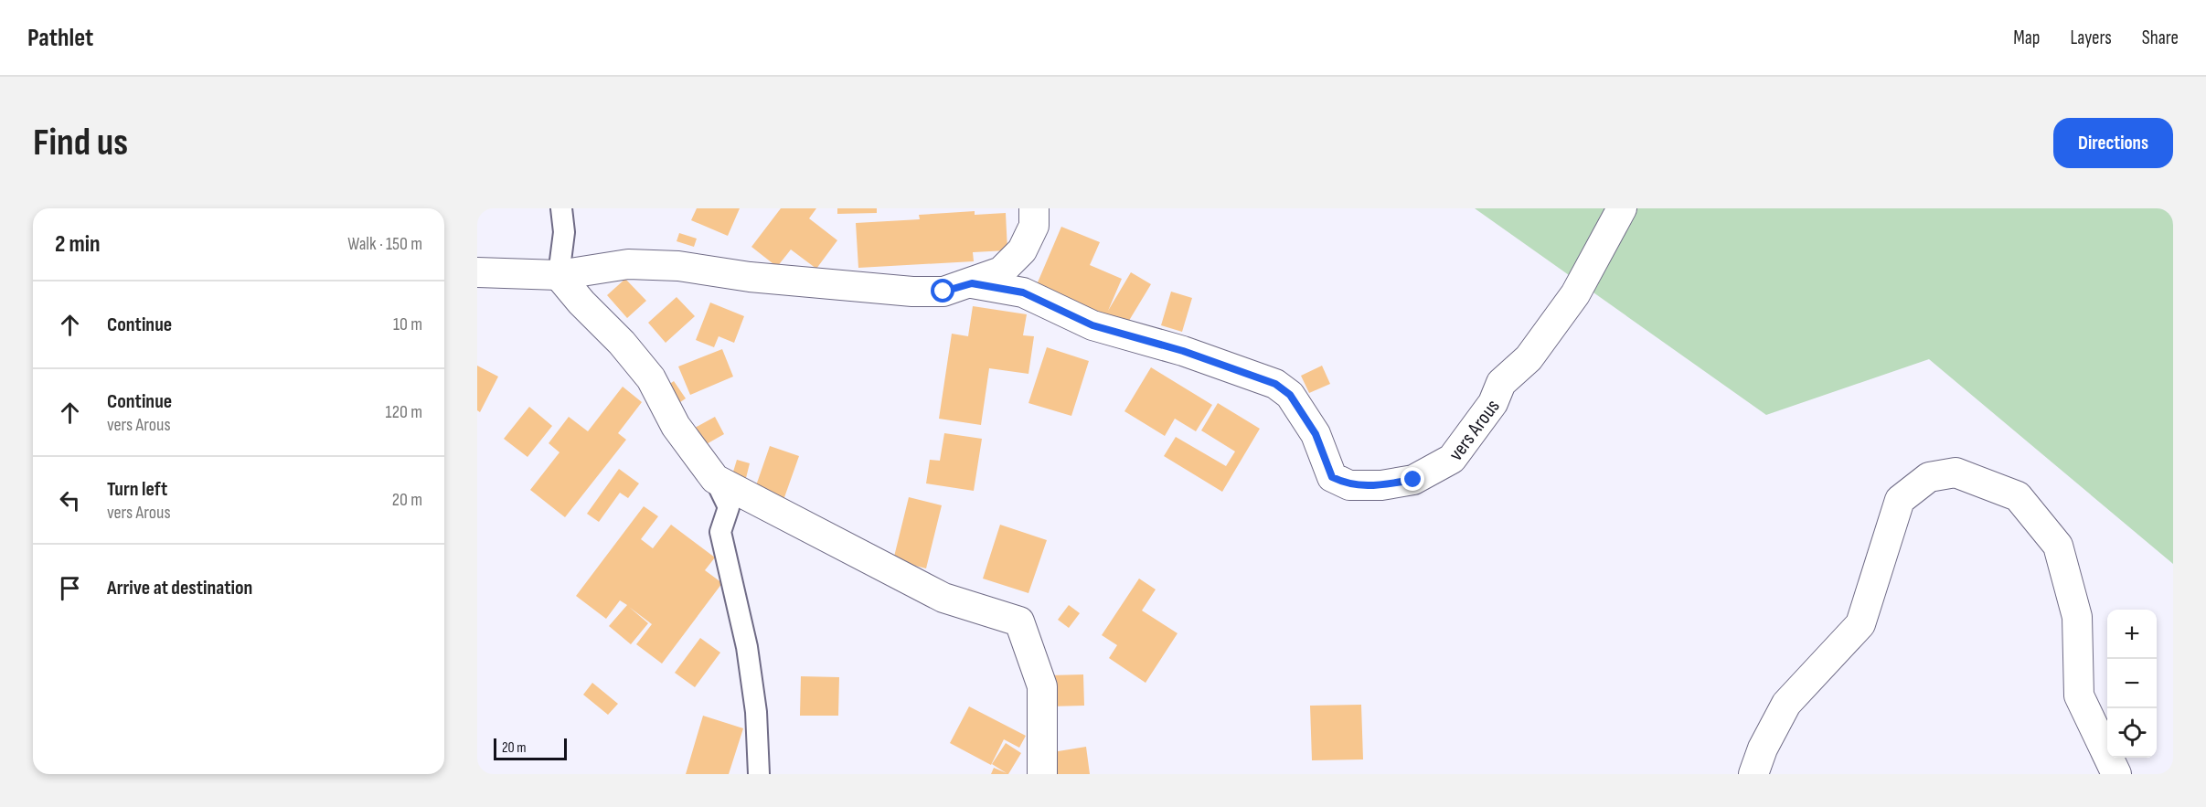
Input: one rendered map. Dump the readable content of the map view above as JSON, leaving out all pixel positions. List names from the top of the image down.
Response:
{
  "streets": {
    "street": ["vers Arous"]
  },
  "scale_bar": "20 m",
  "page": {
    "header": "Pathlet",
    "nav": ["Map", "Layers", "Share"],
    "buttons": "Directions",
    "title": "Find us",
    "heading": ["2 min", "Walk · 150 m"],
    "list": [
      ["Continue", "10 m"],
      ["Continue", "vers Arous", "120 m"],
      ["Turn left", "vers Arous", "20 m"],
      "Arrive at destination"
    ],
    "map_buttons": ["+", "−"],
    "scale": "20 m"
  }
}
